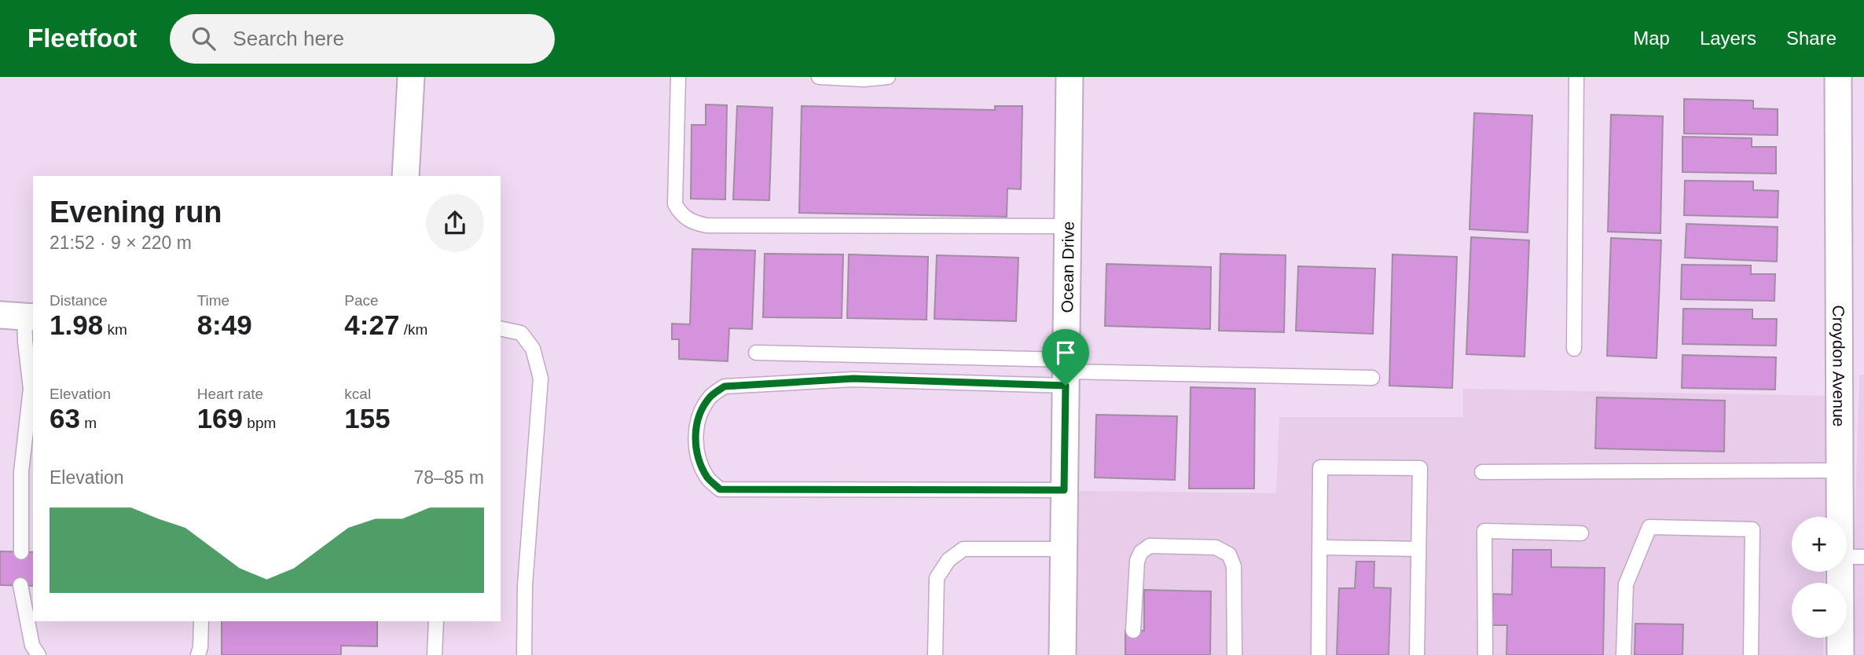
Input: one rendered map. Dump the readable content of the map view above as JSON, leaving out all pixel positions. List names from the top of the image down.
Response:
{
  "streets": {
    "street": ["Ocean Drive", "Croydon Avenue"]
  },
  "page": {
    "header": "Fleetfoot",
    "search": "Search here",
    "nav": ["Map", "Layers", "Share"],
    "heading": ["Evening run", "21:52 · 9 × 220 m"],
    "stats": [
      ["Distance", "1.98 km"],
      ["Time", "8:49"],
      ["Pace", "4:27 /km"],
      ["Elevation", "63 m"],
      ["Heart rate", "169 bpm"],
      ["kcal", "155"]
    ],
    "chart": ["Elevation", "78–85 m"],
    "map_buttons": ["+", "−"]
  }
}
